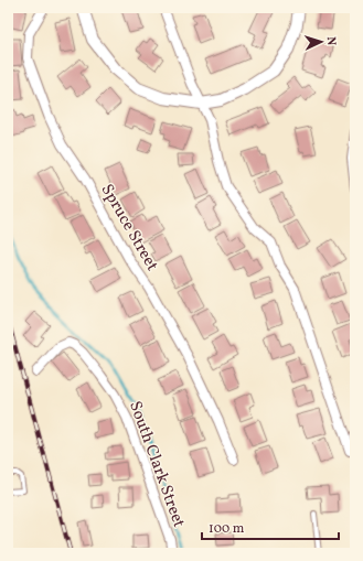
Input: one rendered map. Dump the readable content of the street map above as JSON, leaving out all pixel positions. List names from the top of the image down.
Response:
{
  "streets": {
    "street": ["Spruce Street", "South Clark Street"]
  },
  "scale_bar": "100 m",
  "north": "right"
}
